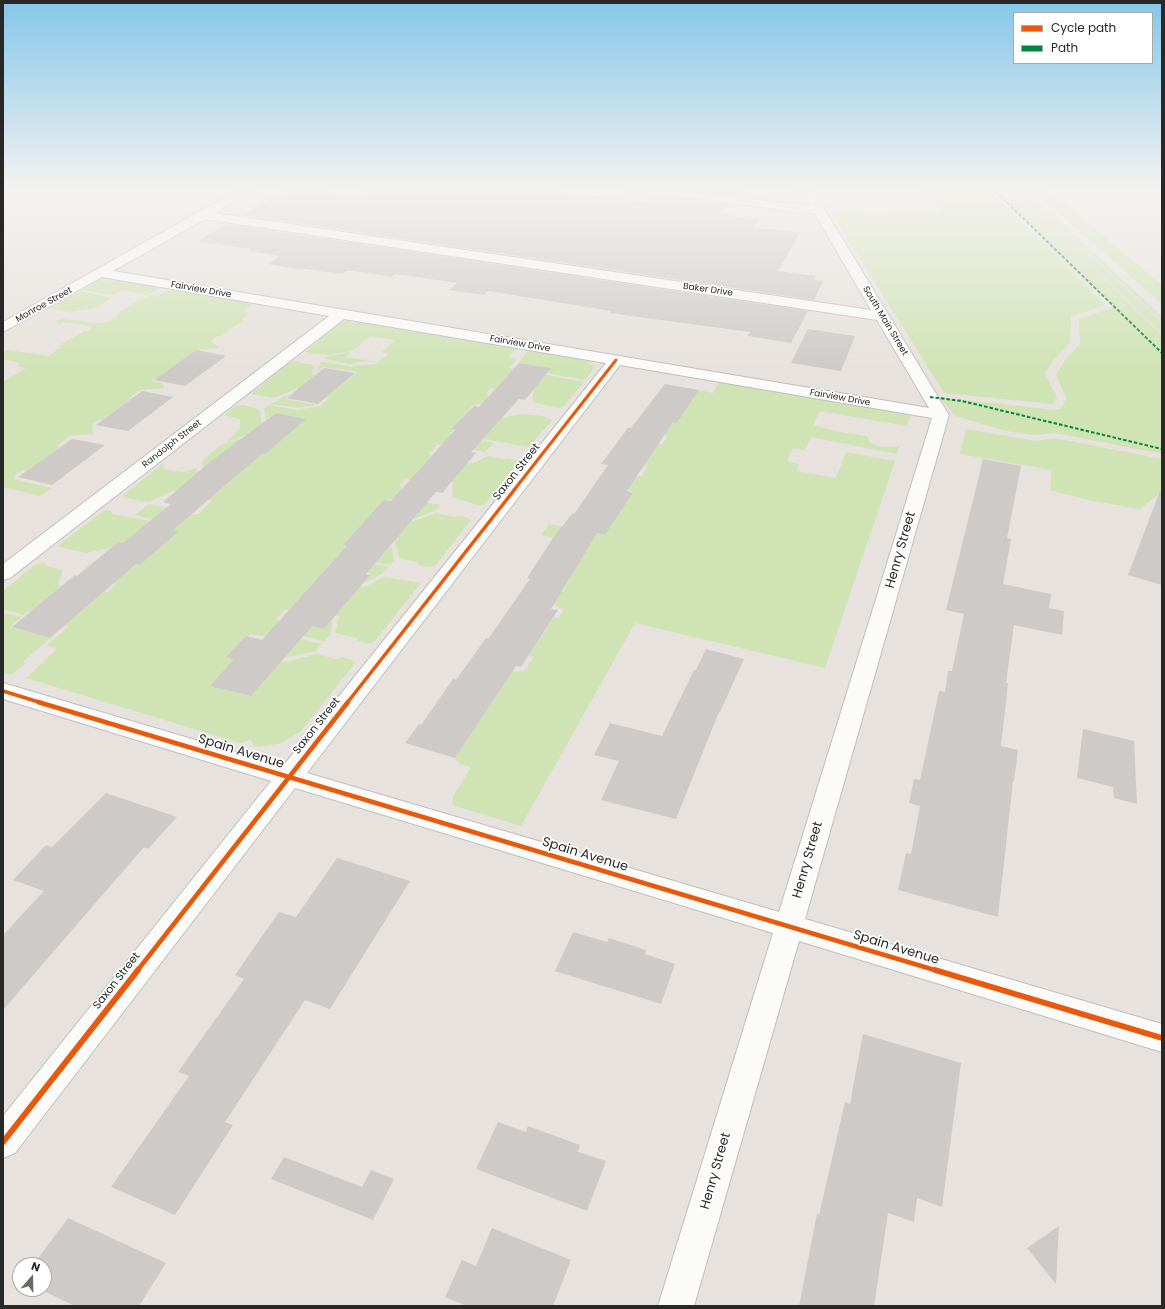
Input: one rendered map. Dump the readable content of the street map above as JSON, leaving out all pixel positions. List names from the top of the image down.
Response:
{
  "streets": {
    "street": [
      "Fairview Drive",
      "Baker Drive",
      "Monroe Street",
      "South Main Street",
      "Randolph Street",
      "Saxon Street",
      "Henry Street",
      "Spain Avenue"
    ]
  },
  "crossings": [
    ["Fairview Drive", "Monroe Street"],
    ["Fairview Drive", "South Main Street"],
    ["Fairview Drive", "Randolph Street"],
    ["Fairview Drive", "Saxon Street"],
    ["Fairview Drive", "Henry Street"],
    ["Baker Drive", "South Main Street"],
    ["South Main Street", "Henry Street"],
    ["Saxon Street", "Spain Avenue"],
    ["Henry Street", "Spain Avenue"]
  ],
  "legend": ["Cycle path", "Path"],
  "north": "top"
}
